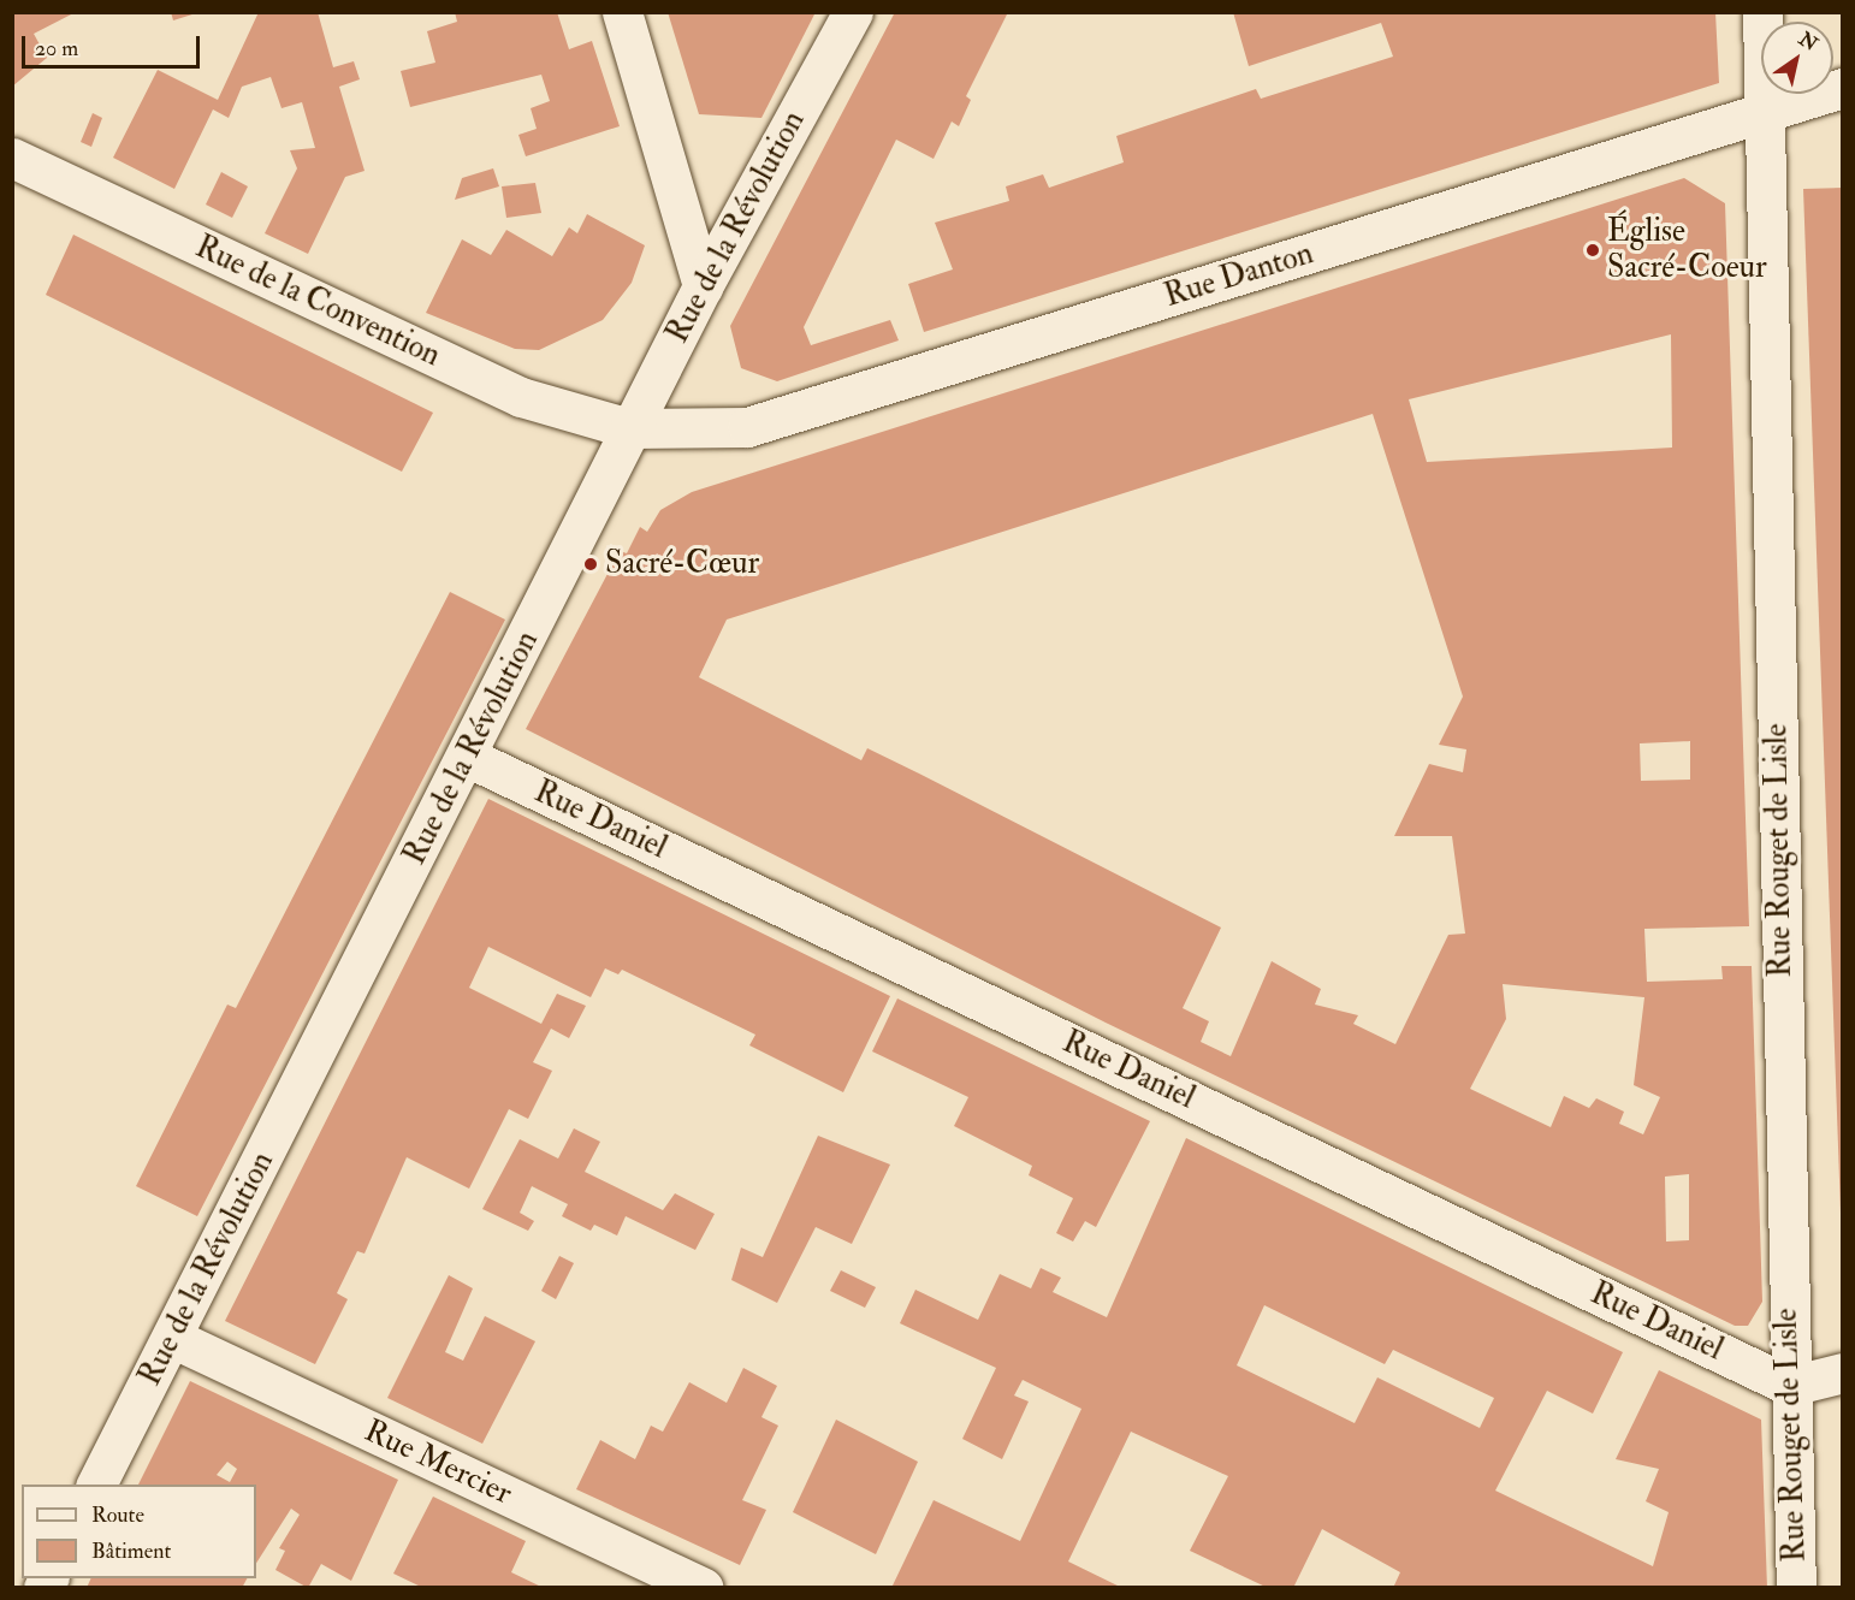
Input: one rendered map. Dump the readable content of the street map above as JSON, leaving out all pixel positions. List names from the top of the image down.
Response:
{
  "streets": {
    "street": [
      "Rue de la Révolution",
      "Rue Danton",
      "Rue de la Convention",
      "Rue Daniel",
      "Rue Rouget de Lisle",
      "Rue Mercier"
    ]
  },
  "crossings": [
    ["Rue de la Révolution", "Rue Danton"],
    ["Rue de la Révolution", "Rue de la Convention"],
    ["Rue de la Révolution", "Rue Daniel"],
    ["Rue de la Révolution", "Rue Mercier"],
    ["Rue Danton", "Rue de la Convention"],
    ["Rue Danton", "Rue Rouget de Lisle"],
    ["Rue Daniel", "Rue Rouget de Lisle"]
  ],
  "places": ["Église Sacré-Coeur", "Sacré-Cœur"],
  "legend": ["Route", "Bâtiment"],
  "scale_bar": "20 m",
  "north": "top right"
}
